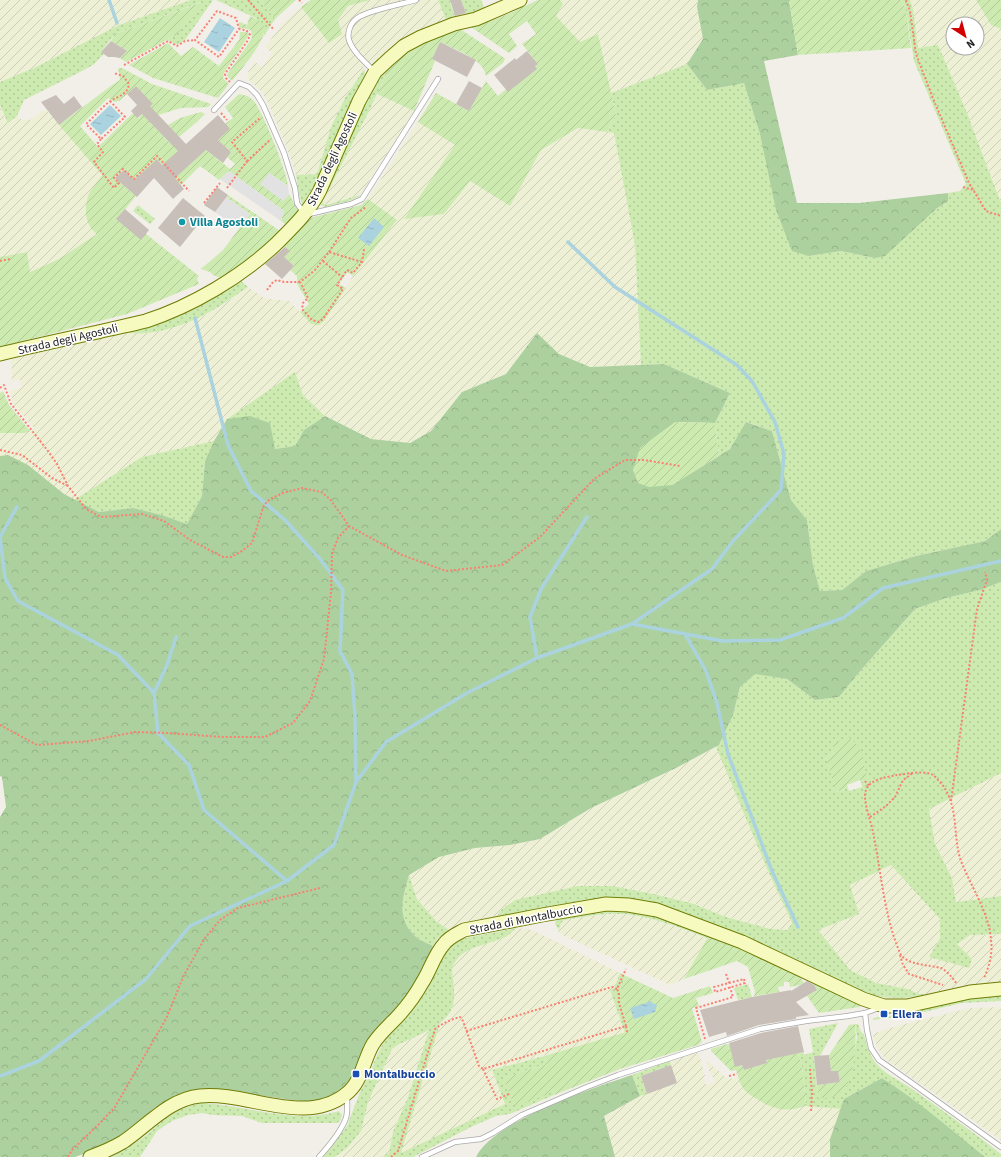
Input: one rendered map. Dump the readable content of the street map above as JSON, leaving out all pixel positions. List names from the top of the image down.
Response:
{
  "streets": {
    "street": ["Strada degli Agostoli", "Strada di Montalbuccio"]
  },
  "places": {
    "other": ["Villa Agostoli"],
    "transit": ["Ellera", "Montalbuccio"]
  },
  "north": "bottom right"
}
